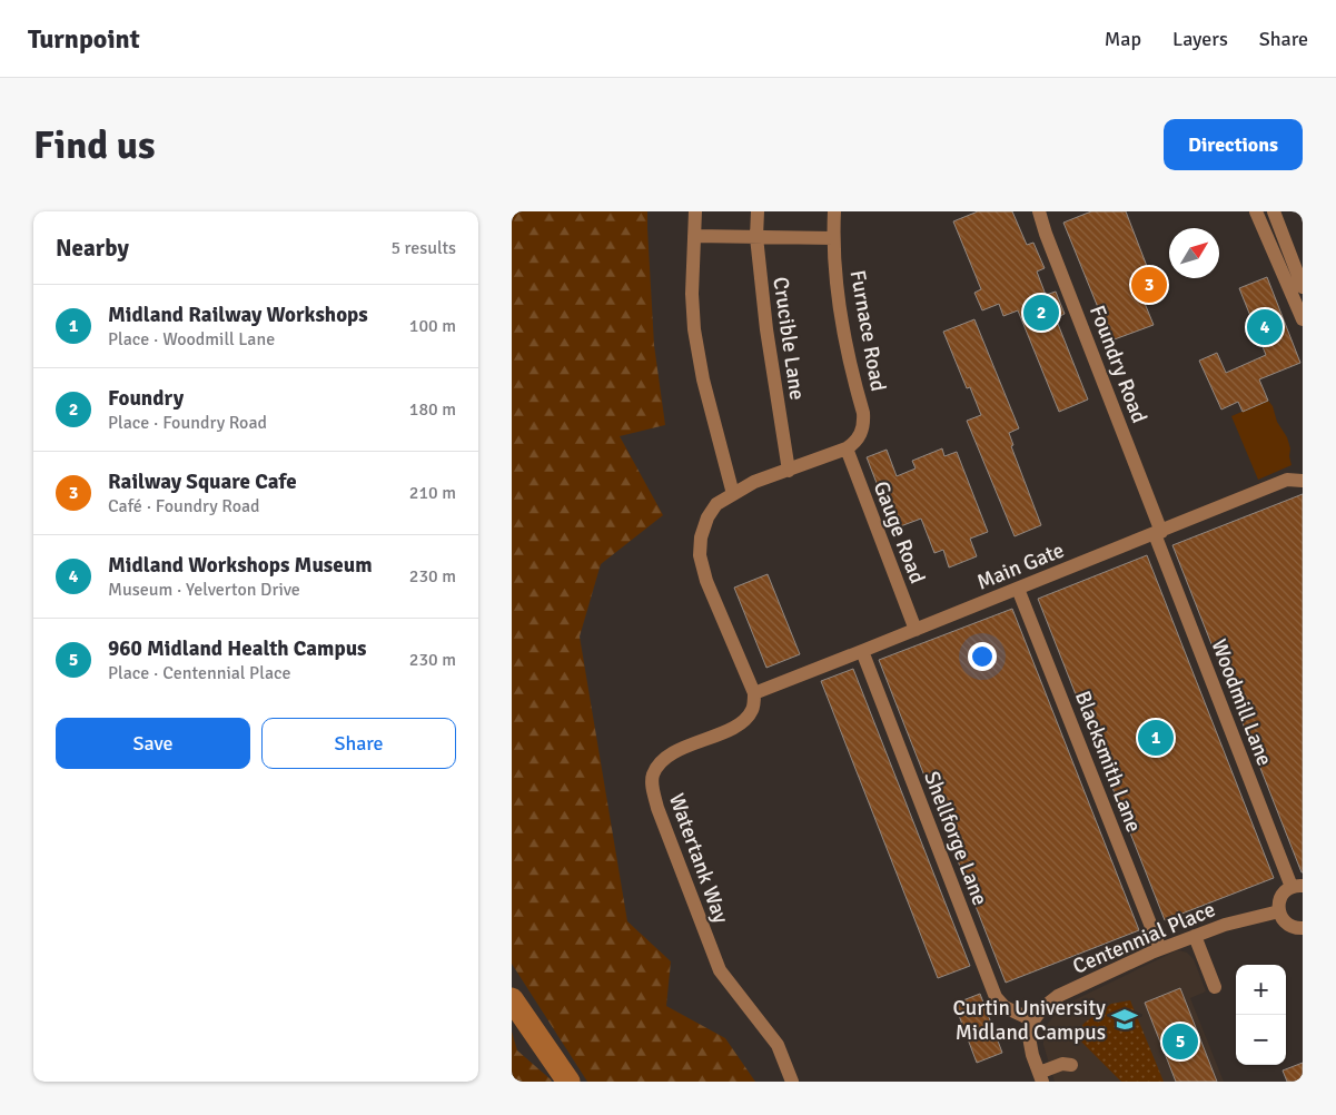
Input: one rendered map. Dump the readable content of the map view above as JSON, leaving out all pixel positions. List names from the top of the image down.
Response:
{
  "streets": {
    "street": [
      "Furnace Road",
      "Crucible Lane",
      "Foundry Road",
      "Gauge Road",
      "Main Gate",
      "Woodmill Lane",
      "Blacksmith Lane",
      "Shellforge Lane",
      "Watertank Way",
      "Centennial Place"
    ]
  },
  "crossings": [
    ["Furnace Road", "Gauge Road"],
    ["Foundry Road", "Main Gate"],
    ["Foundry Road", "Woodmill Lane"],
    ["Gauge Road", "Main Gate"],
    ["Main Gate", "Woodmill Lane"],
    ["Main Gate", "Blacksmith Lane"],
    ["Main Gate", "Shellforge Lane"],
    ["Main Gate", "Watertank Way"],
    ["Blacksmith Lane", "Centennial Place"],
    ["Shellforge Lane", "Centennial Place"]
  ],
  "places": {
    "school or university": ["Curtin University Midland Campus"]
  },
  "north": "top right",
  "page": {
    "header": "Turnpoint",
    "nav": ["Map", "Layers", "Share"],
    "buttons": [
      "Directions",
      ["Save", "Share"]
    ],
    "title": "Find us",
    "heading": ["Nearby", "5 results"],
    "pins": [
      "3",
      "2",
      "4",
      "1",
      "5"
    ],
    "list": [
      {
        "mark": "1",
        "name": "Midland Railway Workshops",
        "note": "Place · Woodmill Lane",
        "value": "100 m"
      },
      {
        "mark": "2",
        "name": "Foundry",
        "note": "Place · Foundry Road",
        "value": "180 m"
      },
      {
        "mark": "3",
        "name": "Railway Square Cafe",
        "note": "Café · Foundry Road",
        "value": "210 m"
      },
      {
        "mark": "4",
        "name": "Midland Workshops Museum",
        "note": "Museum · Yelverton Drive",
        "value": "230 m"
      },
      {
        "mark": "5",
        "name": "960 Midland Health Campus",
        "note": "Place · Centennial Place",
        "value": "230 m"
      }
    ],
    "map_buttons": ["+", "−"]
  }
}
